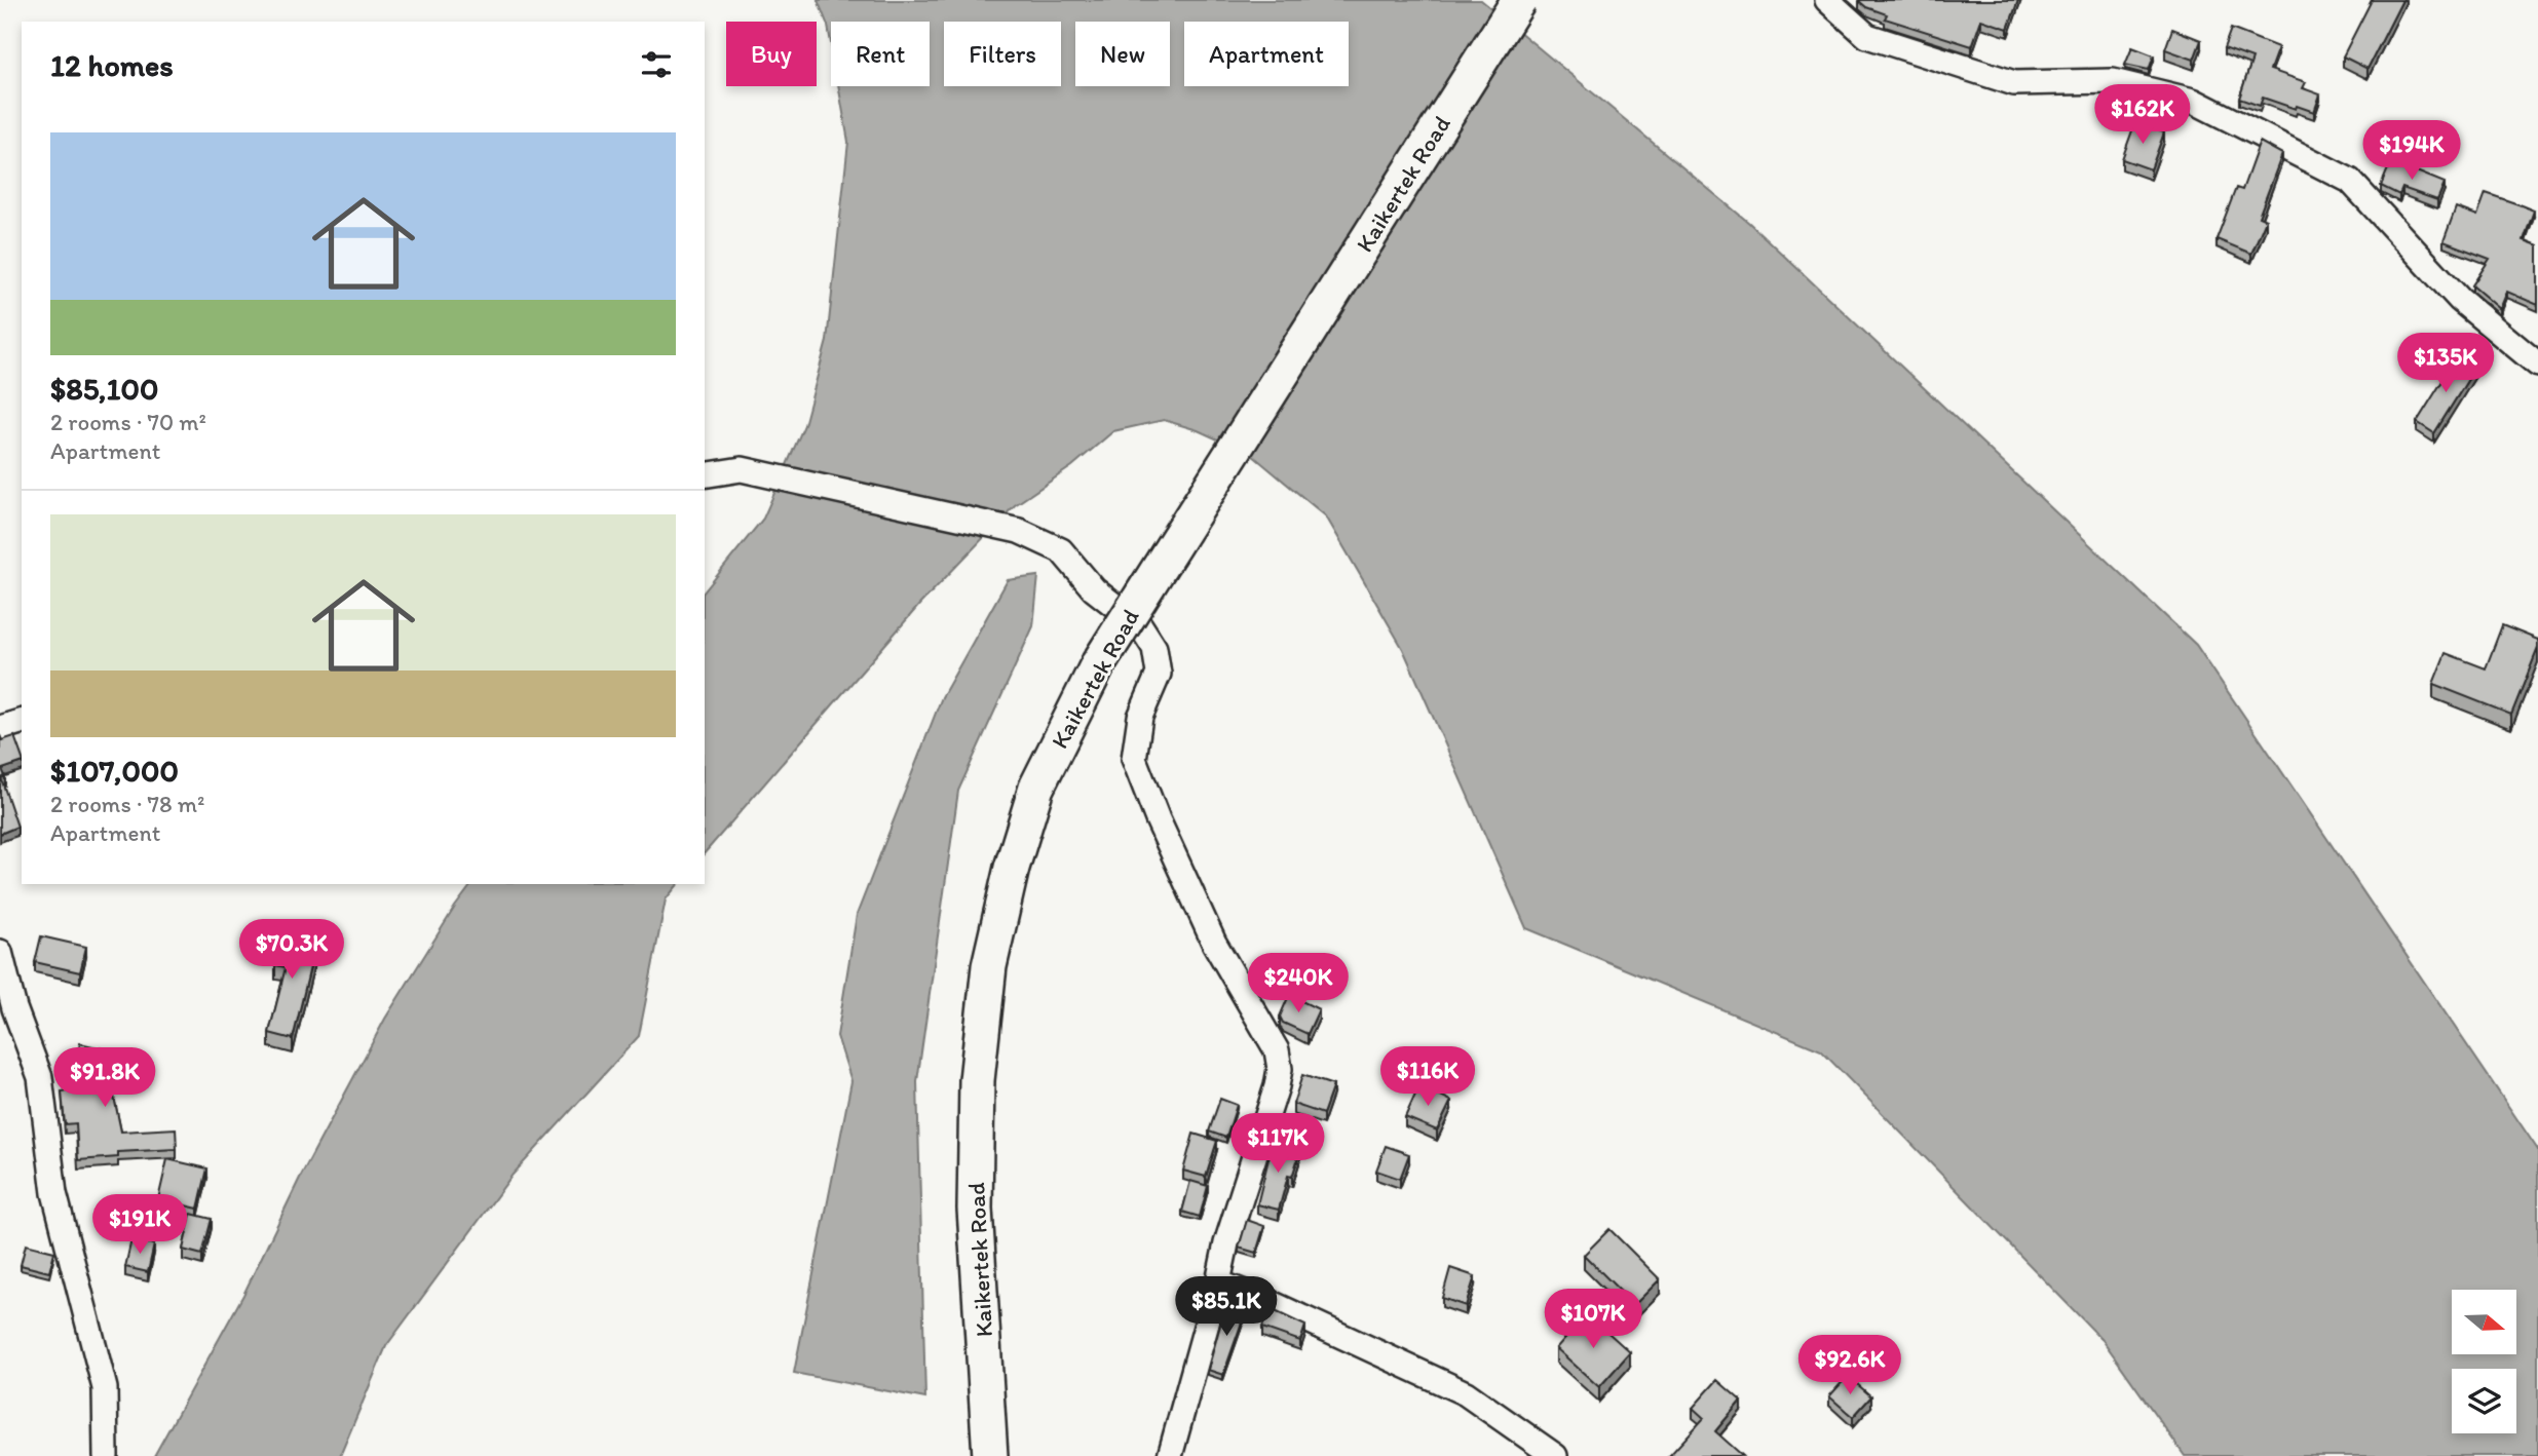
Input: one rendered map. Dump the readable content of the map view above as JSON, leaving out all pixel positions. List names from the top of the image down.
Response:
{
  "streets": {
    "main road": ["Kaikertek Road"]
  },
  "north": "right",
  "page": {
    "chip": [
      "Buy",
      "Rent",
      "Filters",
      "New",
      "Apartment"
    ],
    "heading": "12 homes",
    "price": [
      "$162K",
      "$194K",
      "$135K",
      "$70.3K",
      "$240K",
      "$116K",
      "$91.8K",
      "$117K",
      "$191K",
      "$85.1K",
      "$107K",
      "$92.6K"
    ],
    "list": [
      {
        "name": "$85,100",
        "note": "2 rooms · 70 m² · Apartment"
      },
      {
        "name": "$107,000",
        "note": "2 rooms · 78 m² · Apartment"
      }
    ]
  }
}
